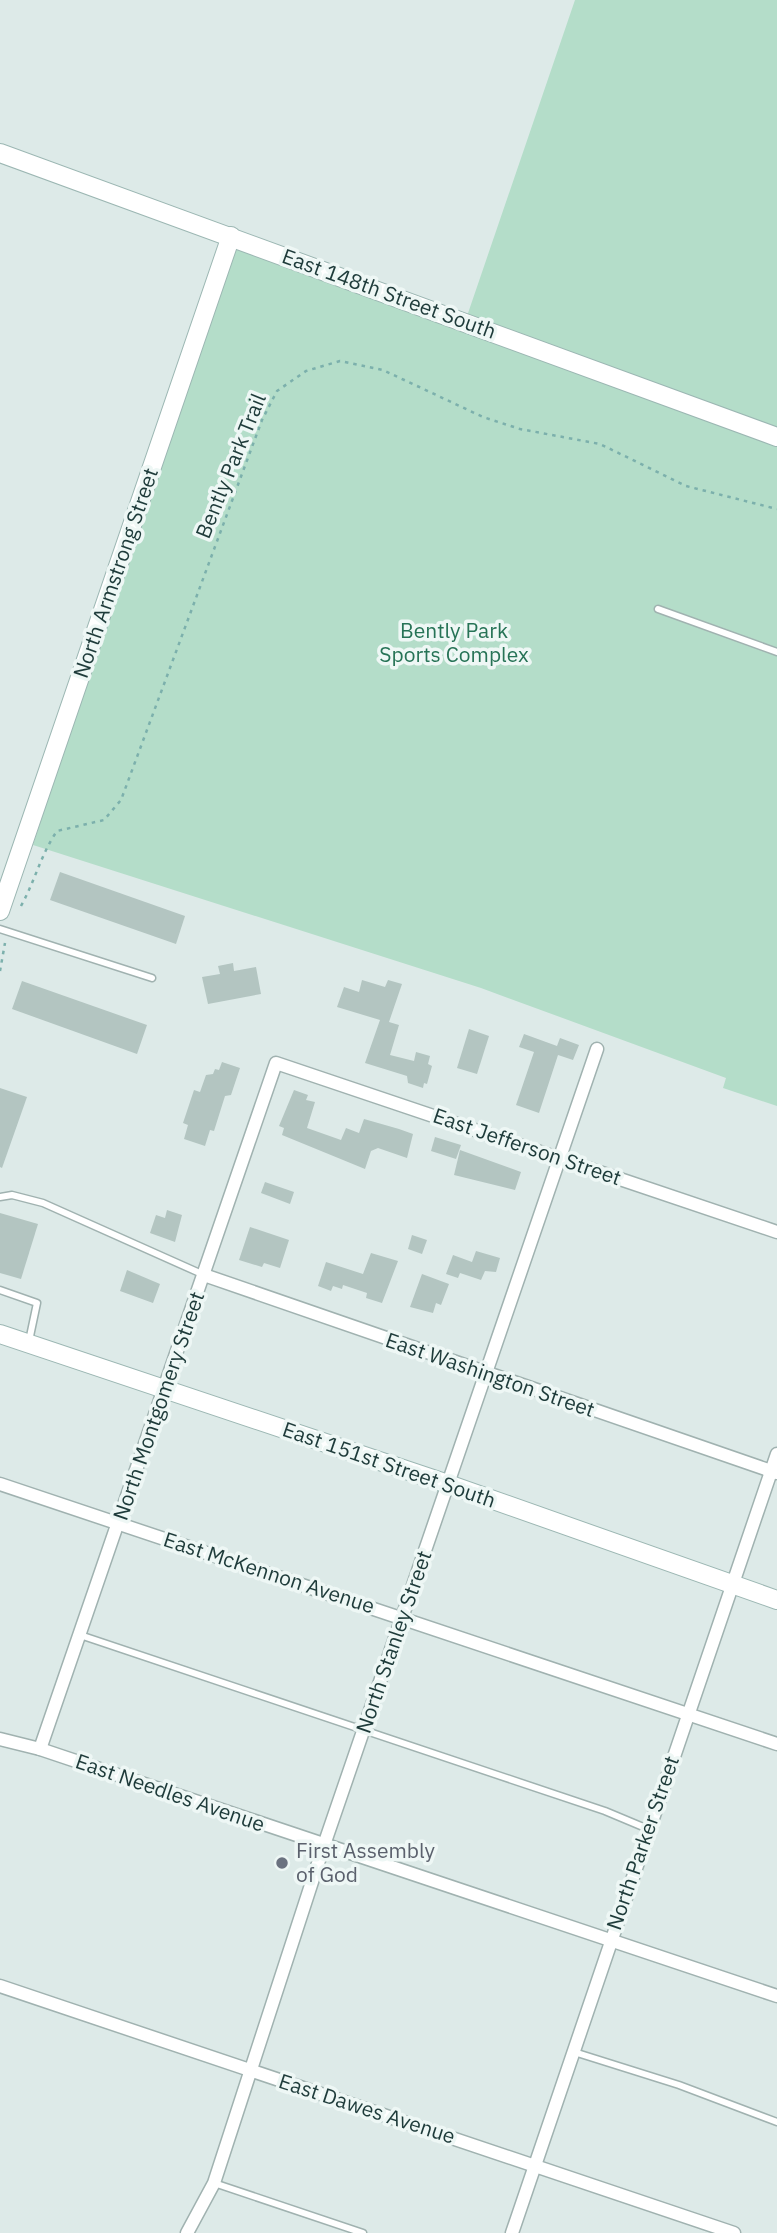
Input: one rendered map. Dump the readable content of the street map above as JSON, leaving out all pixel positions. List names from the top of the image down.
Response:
{
  "streets": {
    "street": [
      "East 148th Street South",
      "North Armstrong Street",
      "East Jefferson Street",
      "East Washington Street",
      "North Montgomery Street",
      "East 151st Street South",
      "East McKennon Avenue",
      "North Stanley Street",
      "East Needles Avenue",
      "North Parker Street",
      "East Dawes Avenue"
    ],
    "path": ["Bently Park Trail"]
  },
  "crossings": [
    ["East 148th Street South", "North Armstrong Street"],
    ["East Jefferson Street", "North Montgomery Street"],
    ["East Jefferson Street", "North Stanley Street"],
    ["East Washington Street", "North Montgomery Street"],
    ["East Washington Street", "North Stanley Street"],
    ["East Washington Street", "North Parker Street"],
    ["North Montgomery Street", "East 151st Street South"],
    ["North Montgomery Street", "East McKennon Avenue"],
    ["North Montgomery Street", "East Needles Avenue"],
    ["East 151st Street South", "North Stanley Street"],
    ["East 151st Street South", "North Parker Street"],
    ["East McKennon Avenue", "North Stanley Street"],
    ["East McKennon Avenue", "North Parker Street"],
    ["North Stanley Street", "East Needles Avenue"],
    ["North Stanley Street", "East Dawes Avenue"],
    ["East Needles Avenue", "North Parker Street"],
    ["North Parker Street", "East Dawes Avenue"]
  ],
  "parks": ["Bently Park Sports Complex"],
  "places": ["First Assembly of God"]
}
